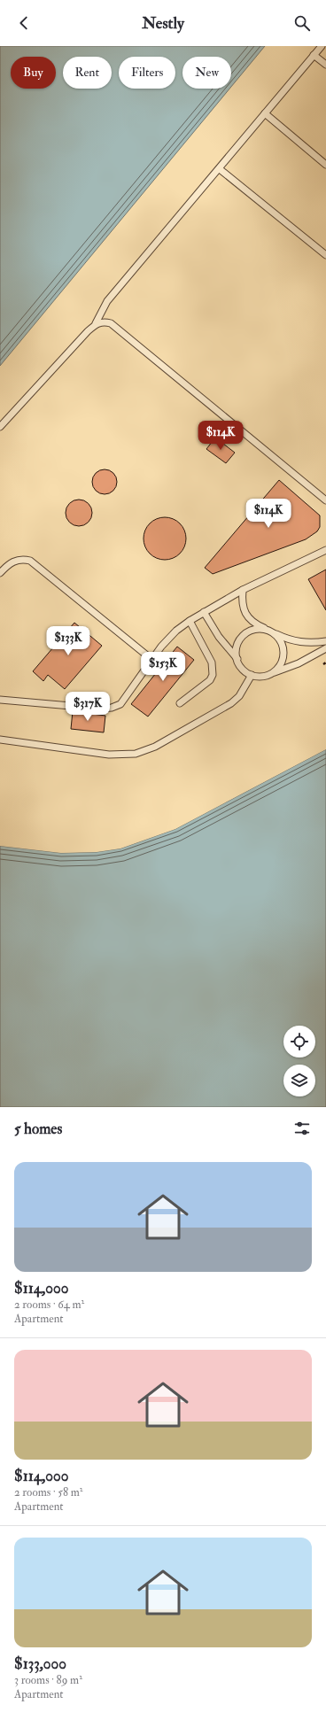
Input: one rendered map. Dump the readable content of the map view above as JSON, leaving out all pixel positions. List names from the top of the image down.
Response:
{
  "page": {
    "header": "Nestly",
    "chip": [
      "Buy",
      "Rent",
      "Filters",
      "New"
    ],
    "price": [
      "$114K",
      "$114K",
      "$133K",
      "$153K",
      "$317K"
    ],
    "heading": "5 homes",
    "list": [
      {
        "name": "$114,000",
        "note": "2 rooms · 64 m² · Apartment"
      },
      {
        "name": "$114,000",
        "note": "2 rooms · 58 m² · Apartment"
      },
      {
        "name": "$133,000",
        "note": "3 rooms · 89 m² · Apartment"
      }
    ]
  }
}
